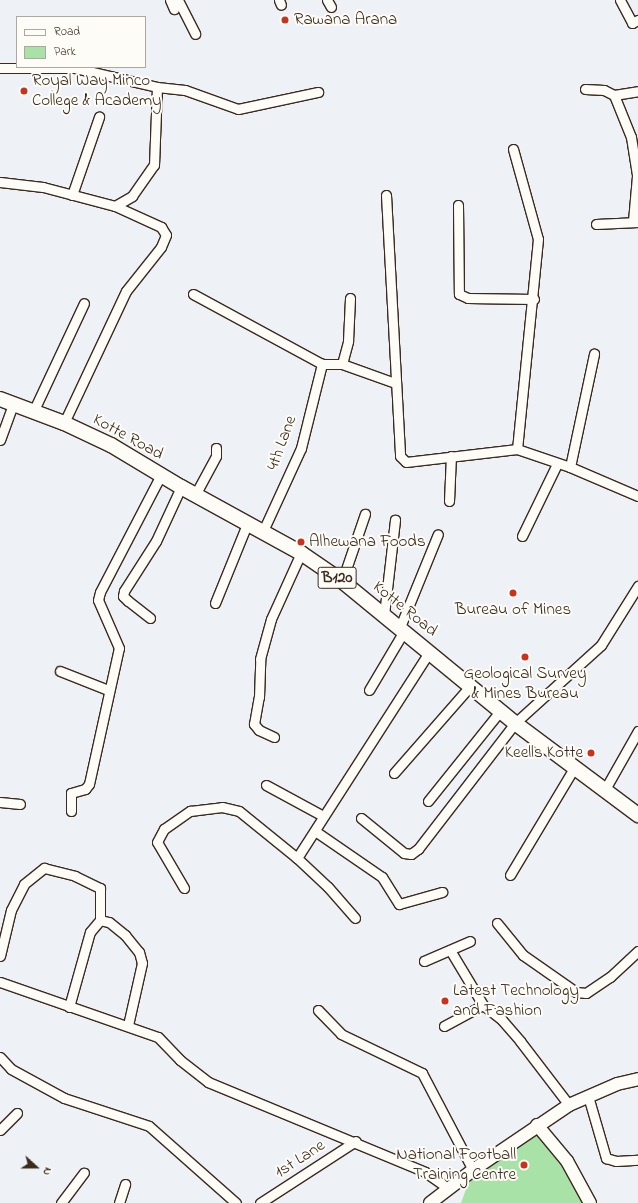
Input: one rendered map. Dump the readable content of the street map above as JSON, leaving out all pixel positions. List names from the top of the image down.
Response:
{
  "streets": {
    "main road": ["Kotte Road", "B120"],
    "street": ["4th Lane", "1st Lane"]
  },
  "crossings": [
    ["Kotte Road", "4th Lane"]
  ],
  "places": [
    "Rawana Arana",
    "Royal Way Minco College & Academy",
    "Alhewana Foods",
    "Bureau of Mines",
    "Geological Survey & Mines Bureau",
    "Keells Kotte",
    "Latest Technology and Fashion",
    "National Football Training Centre"
  ],
  "legend": ["Road", "Park"],
  "north": "right"
}
